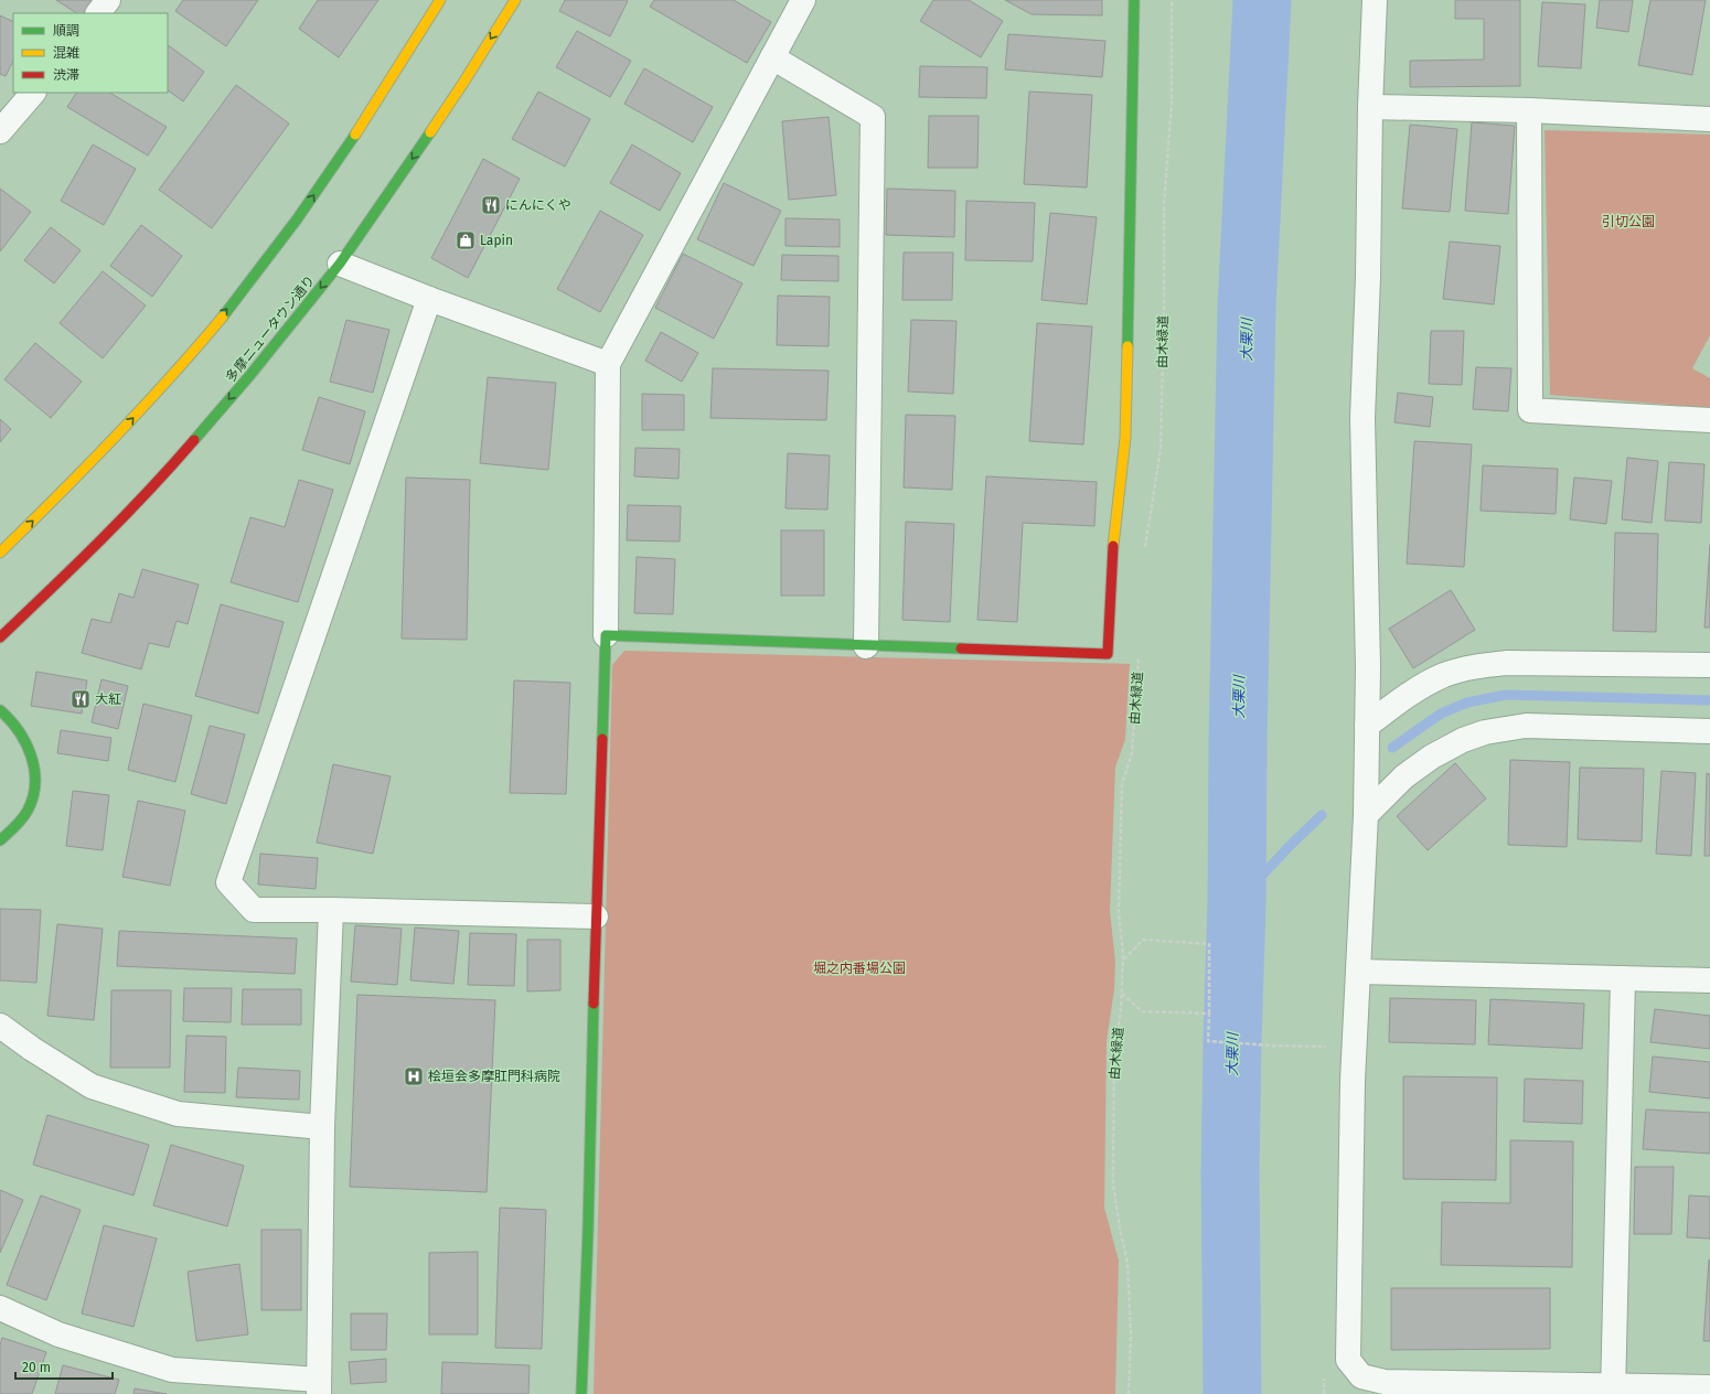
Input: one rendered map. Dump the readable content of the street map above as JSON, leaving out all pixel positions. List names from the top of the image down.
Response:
{
  "streets": {
    "street": ["多摩ニュータウン通り"],
    "path": ["由木緑道"]
  },
  "water": ["大栗川"],
  "parks": ["引切公園", "堀之内番場公園"],
  "places": {
    "restaurant": ["にんにくや", "大紅"],
    "shop": ["Lapin"],
    "hospital": ["桧垣会多摩肛門科病院"]
  },
  "legend": ["順調", "混雑", "渋滞"],
  "scale_bar": "20 m"
}
